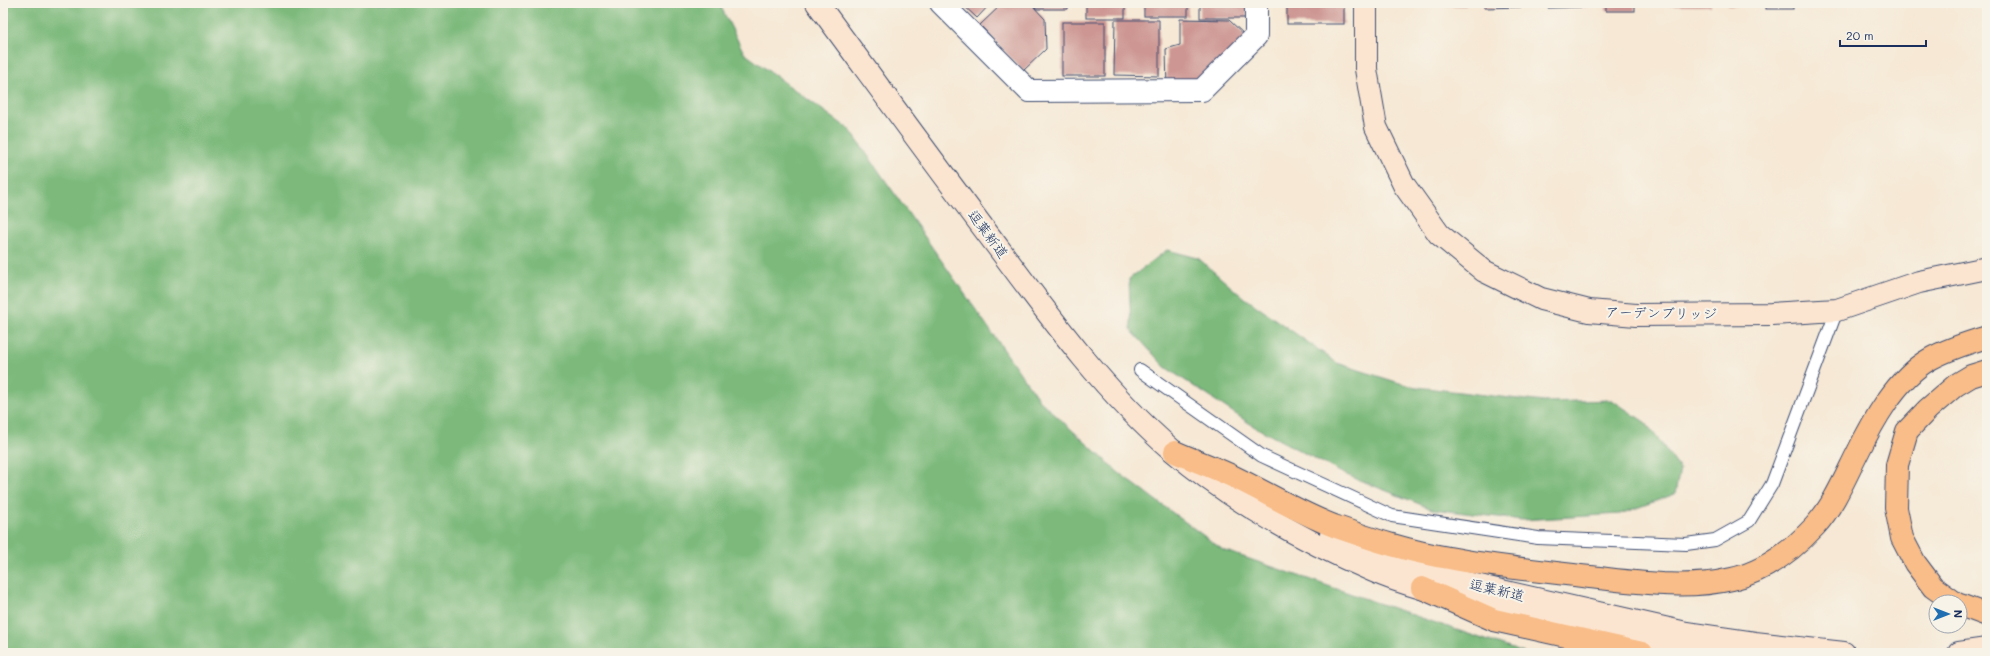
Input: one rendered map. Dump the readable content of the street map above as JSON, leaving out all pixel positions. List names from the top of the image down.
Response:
{
  "streets": {
    "street": ["逗葉新道", "アーデンブリッジ"]
  },
  "scale_bar": "20 m",
  "north": "right"
}
